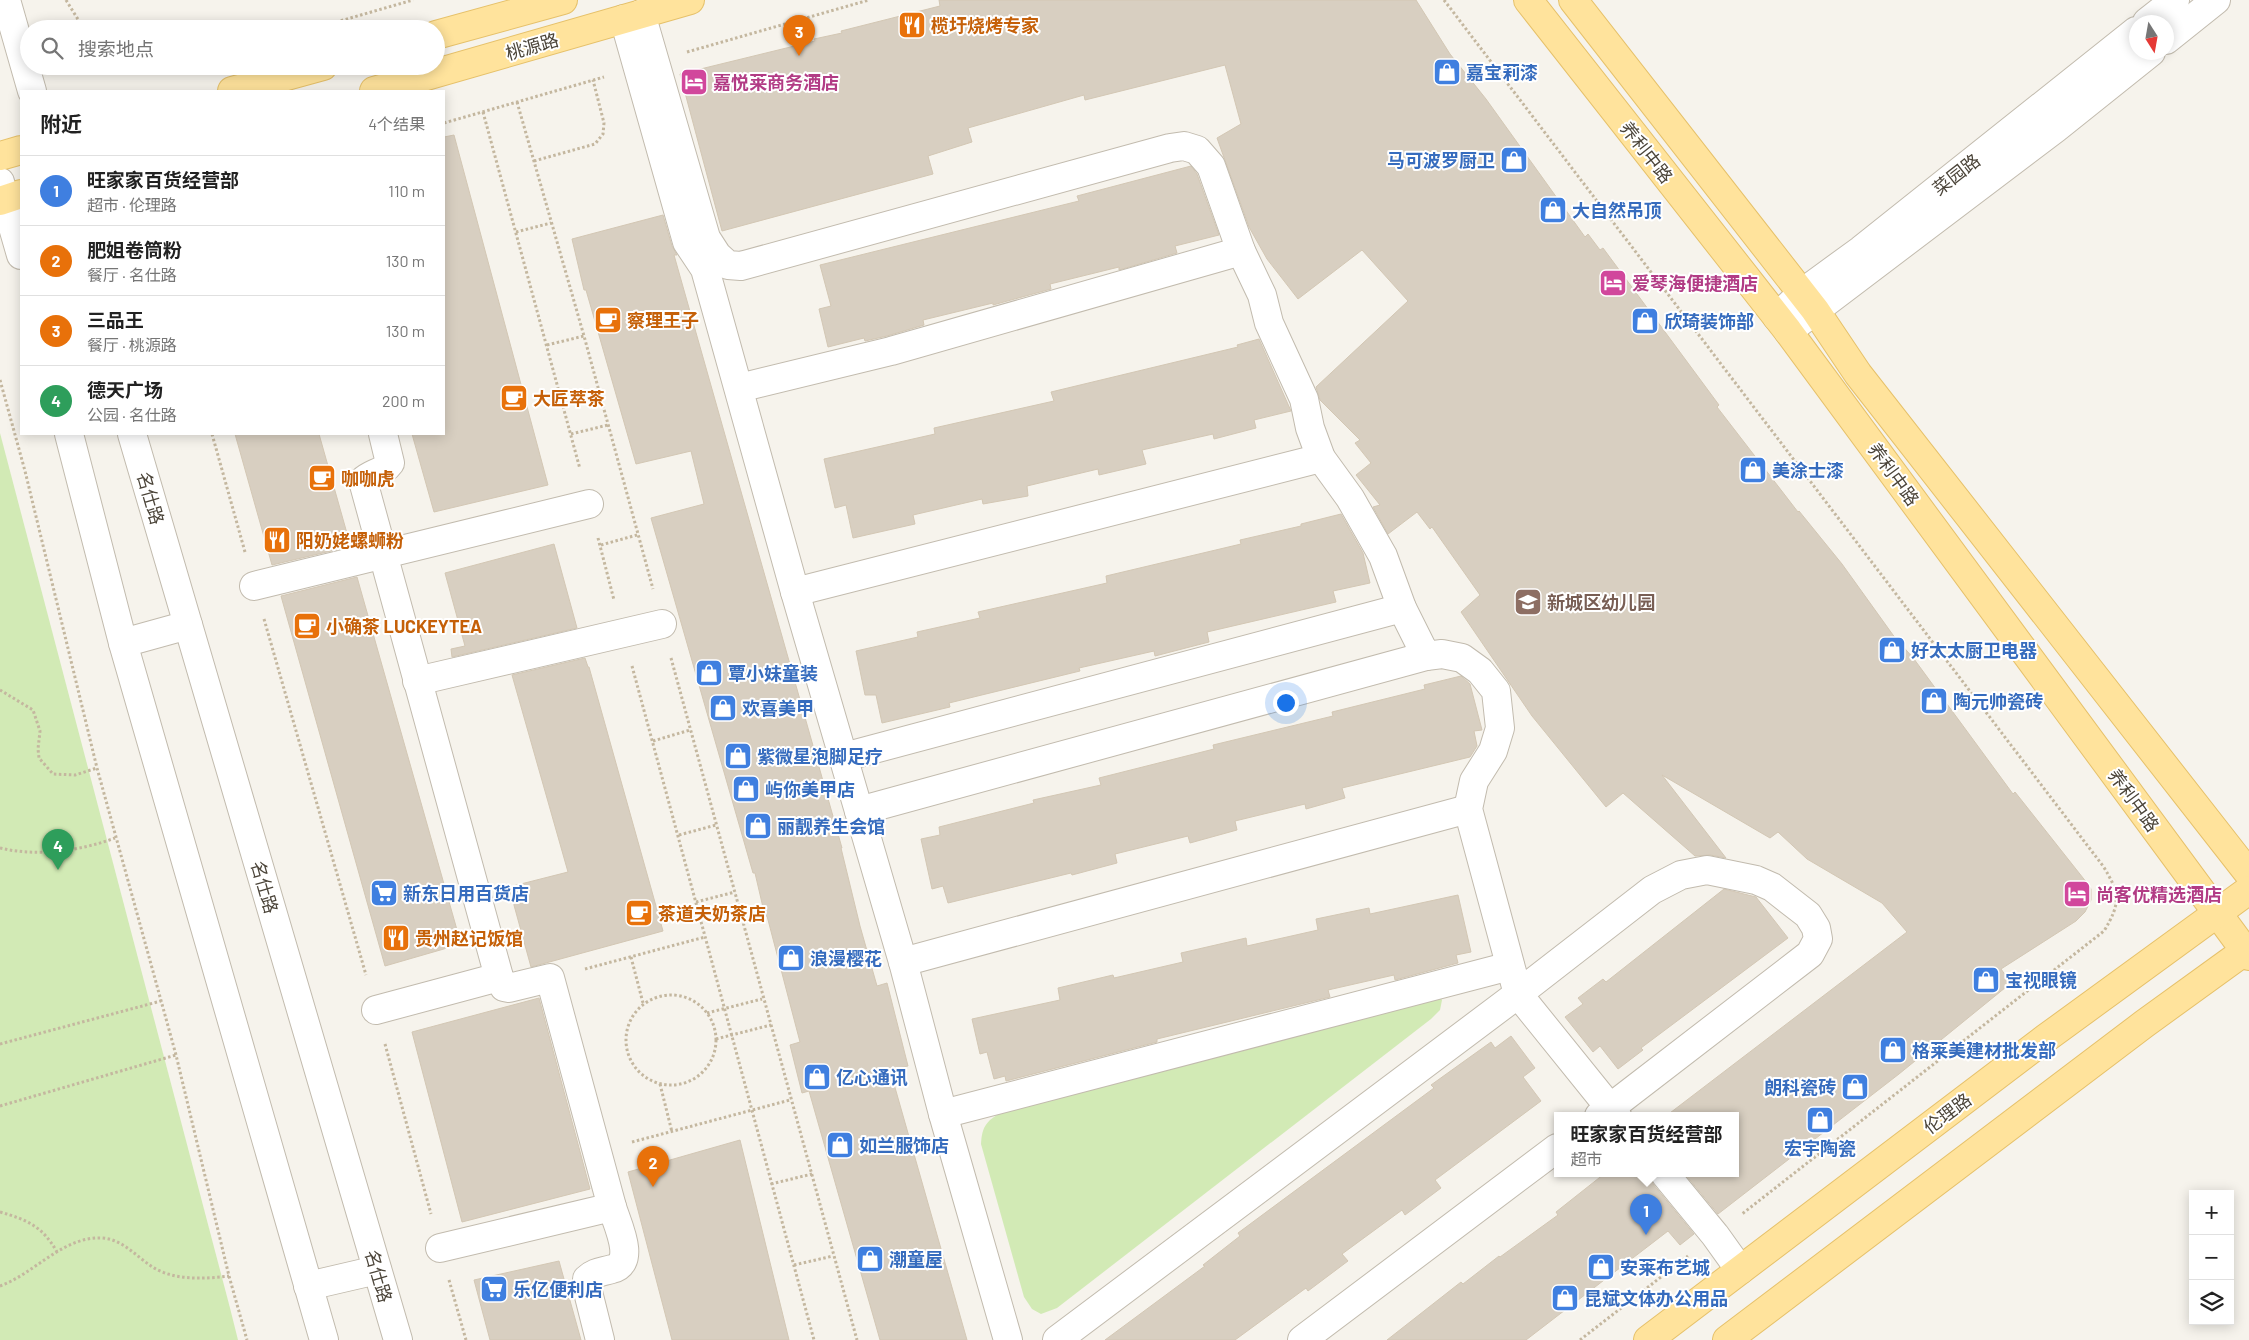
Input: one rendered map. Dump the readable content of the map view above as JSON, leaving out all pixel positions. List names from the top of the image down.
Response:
{
  "streets": {
    "main road": ["桃源路", "养利中路", "伦理路"],
    "street": ["菜园路", "名仕路"]
  },
  "crossings": [
    ["养利中路", "菜园路"],
    ["养利中路", "伦理路"]
  ],
  "places": {
    "restaurant": ["榄圩烧烤专家", "阳奶姥螺蛳粉", "贵州赵记饭馆"],
    "shop": [
      "嘉宝莉漆",
      "马可波罗厨卫",
      "大自然吊顶",
      "欣琦装饰部",
      "美涂士漆",
      "好太太厨卫电器",
      "覃小妹童装",
      "陶元帅瓷砖",
      "欢喜美甲",
      "紫微星泡脚足疗",
      "屿你美甲店",
      "丽靓养生会馆",
      "浪漫樱花",
      "宝视眼镜",
      "格莱美建材批发部",
      "亿心通讯",
      "朗科瓷砖",
      "宏宇陶瓷",
      "如兰服饰店",
      "潮童屋",
      "安莱布艺城",
      "昆斌文体办公用品"
    ],
    "hotel": ["嘉悦莱商务酒店", "爱琴海便捷酒店", "尚客优精选酒店"],
    "cafe": [
      "察理王子",
      "大匠萃茶",
      "咖咖虎",
      "小确茶 LUCKEYTEA",
      "茶道夫奶茶店"
    ],
    "school or university": ["新城区幼儿园"],
    "supermarket": ["新东日用百货店", "乐亿便利店"]
  },
  "north": "bottom",
  "page": {
    "pins": [
      "3",
      "4",
      "2",
      "1"
    ],
    "search": "搜索地点",
    "heading": ["附近", "4个结果"],
    "list": [
      {
        "mark": "1",
        "name": "旺家家百货经营部",
        "note": "超市 · 伦理路",
        "value": "110 m"
      },
      {
        "mark": "2",
        "name": "肥姐卷筒粉",
        "note": "餐厅 · 名仕路",
        "value": "130 m"
      },
      {
        "mark": "3",
        "name": "三品王",
        "note": "餐厅 · 桃源路",
        "value": "130 m"
      },
      {
        "mark": "4",
        "name": "德天广场",
        "note": "公园 · 名仕路",
        "value": "200 m"
      }
    ],
    "popup": ["旺家家百货经营部", "超市"],
    "map_buttons": ["+", "−"]
  }
}
